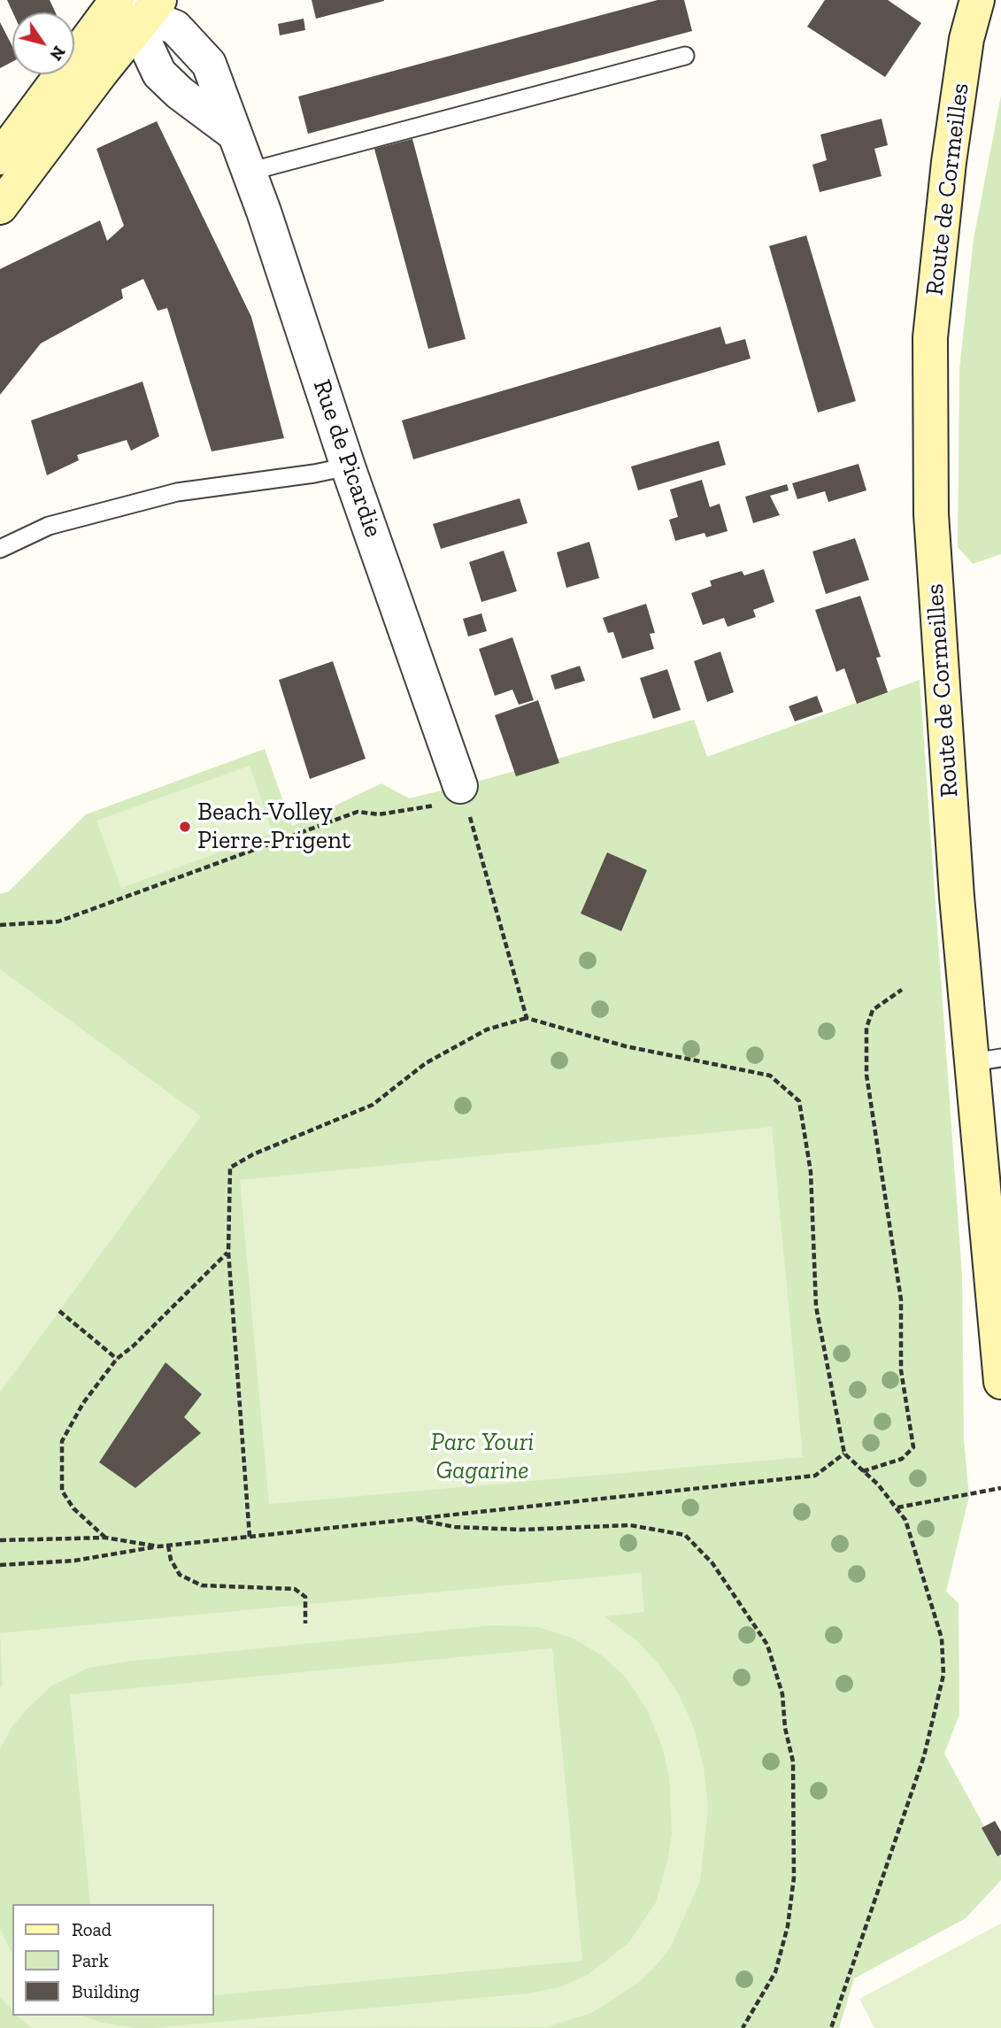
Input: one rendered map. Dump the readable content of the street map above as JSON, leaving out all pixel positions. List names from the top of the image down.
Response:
{
  "streets": {
    "main road": ["Route de Cormeilles"],
    "street": ["Rue de Picardie"]
  },
  "parks": ["Parc Youri Gagarine"],
  "places": ["Beach-Volley Pierre-Prigent"],
  "legend": ["Road", "Park", "Building"],
  "north": "bottom right"
}
